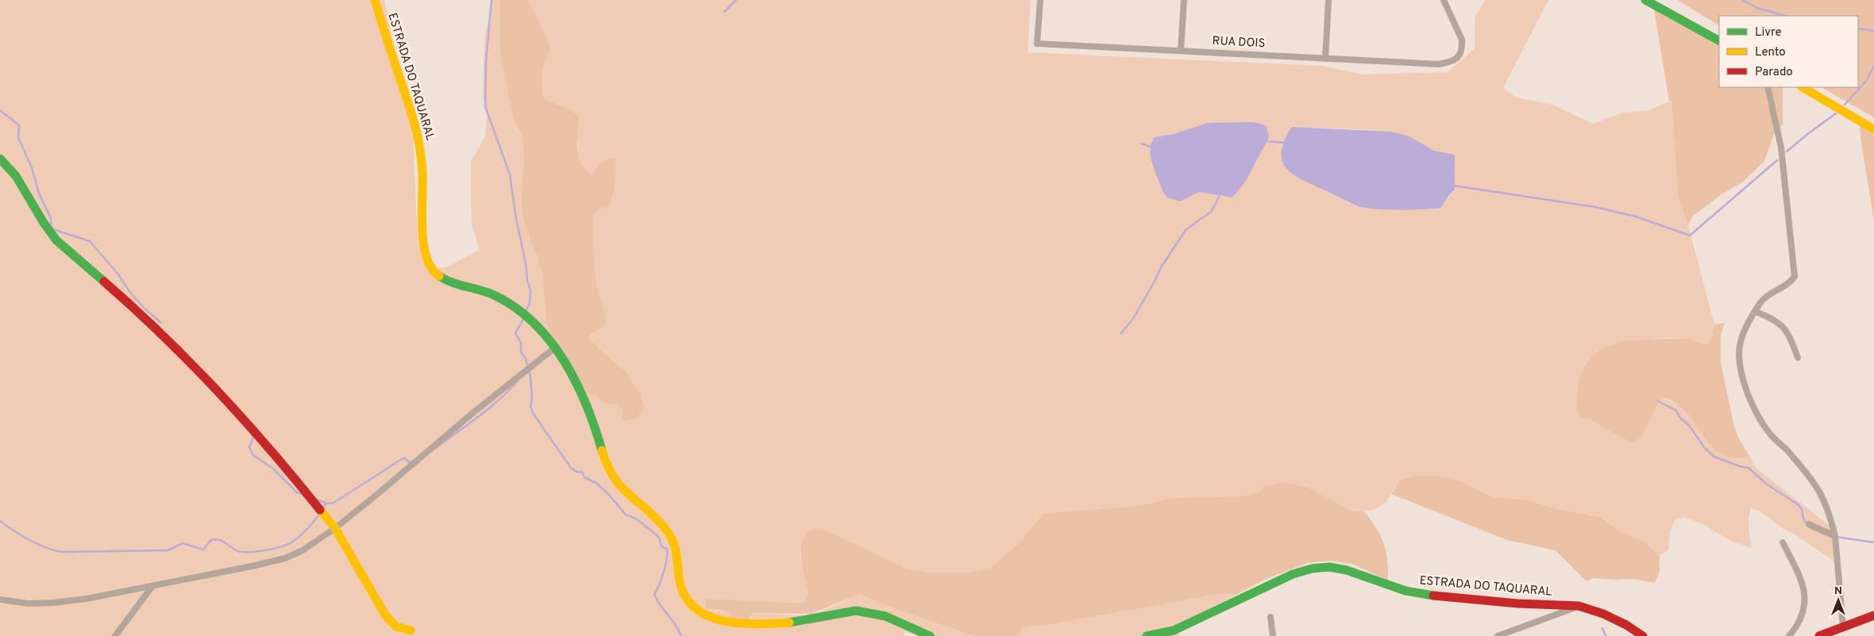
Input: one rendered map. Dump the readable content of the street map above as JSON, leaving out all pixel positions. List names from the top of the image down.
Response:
{
  "streets": {
    "street": ["RUA DOIS", "ESTRADA DO TAQUARAL"]
  },
  "legend": ["Livre", "Lento", "Parado"],
  "north": "top"
}
